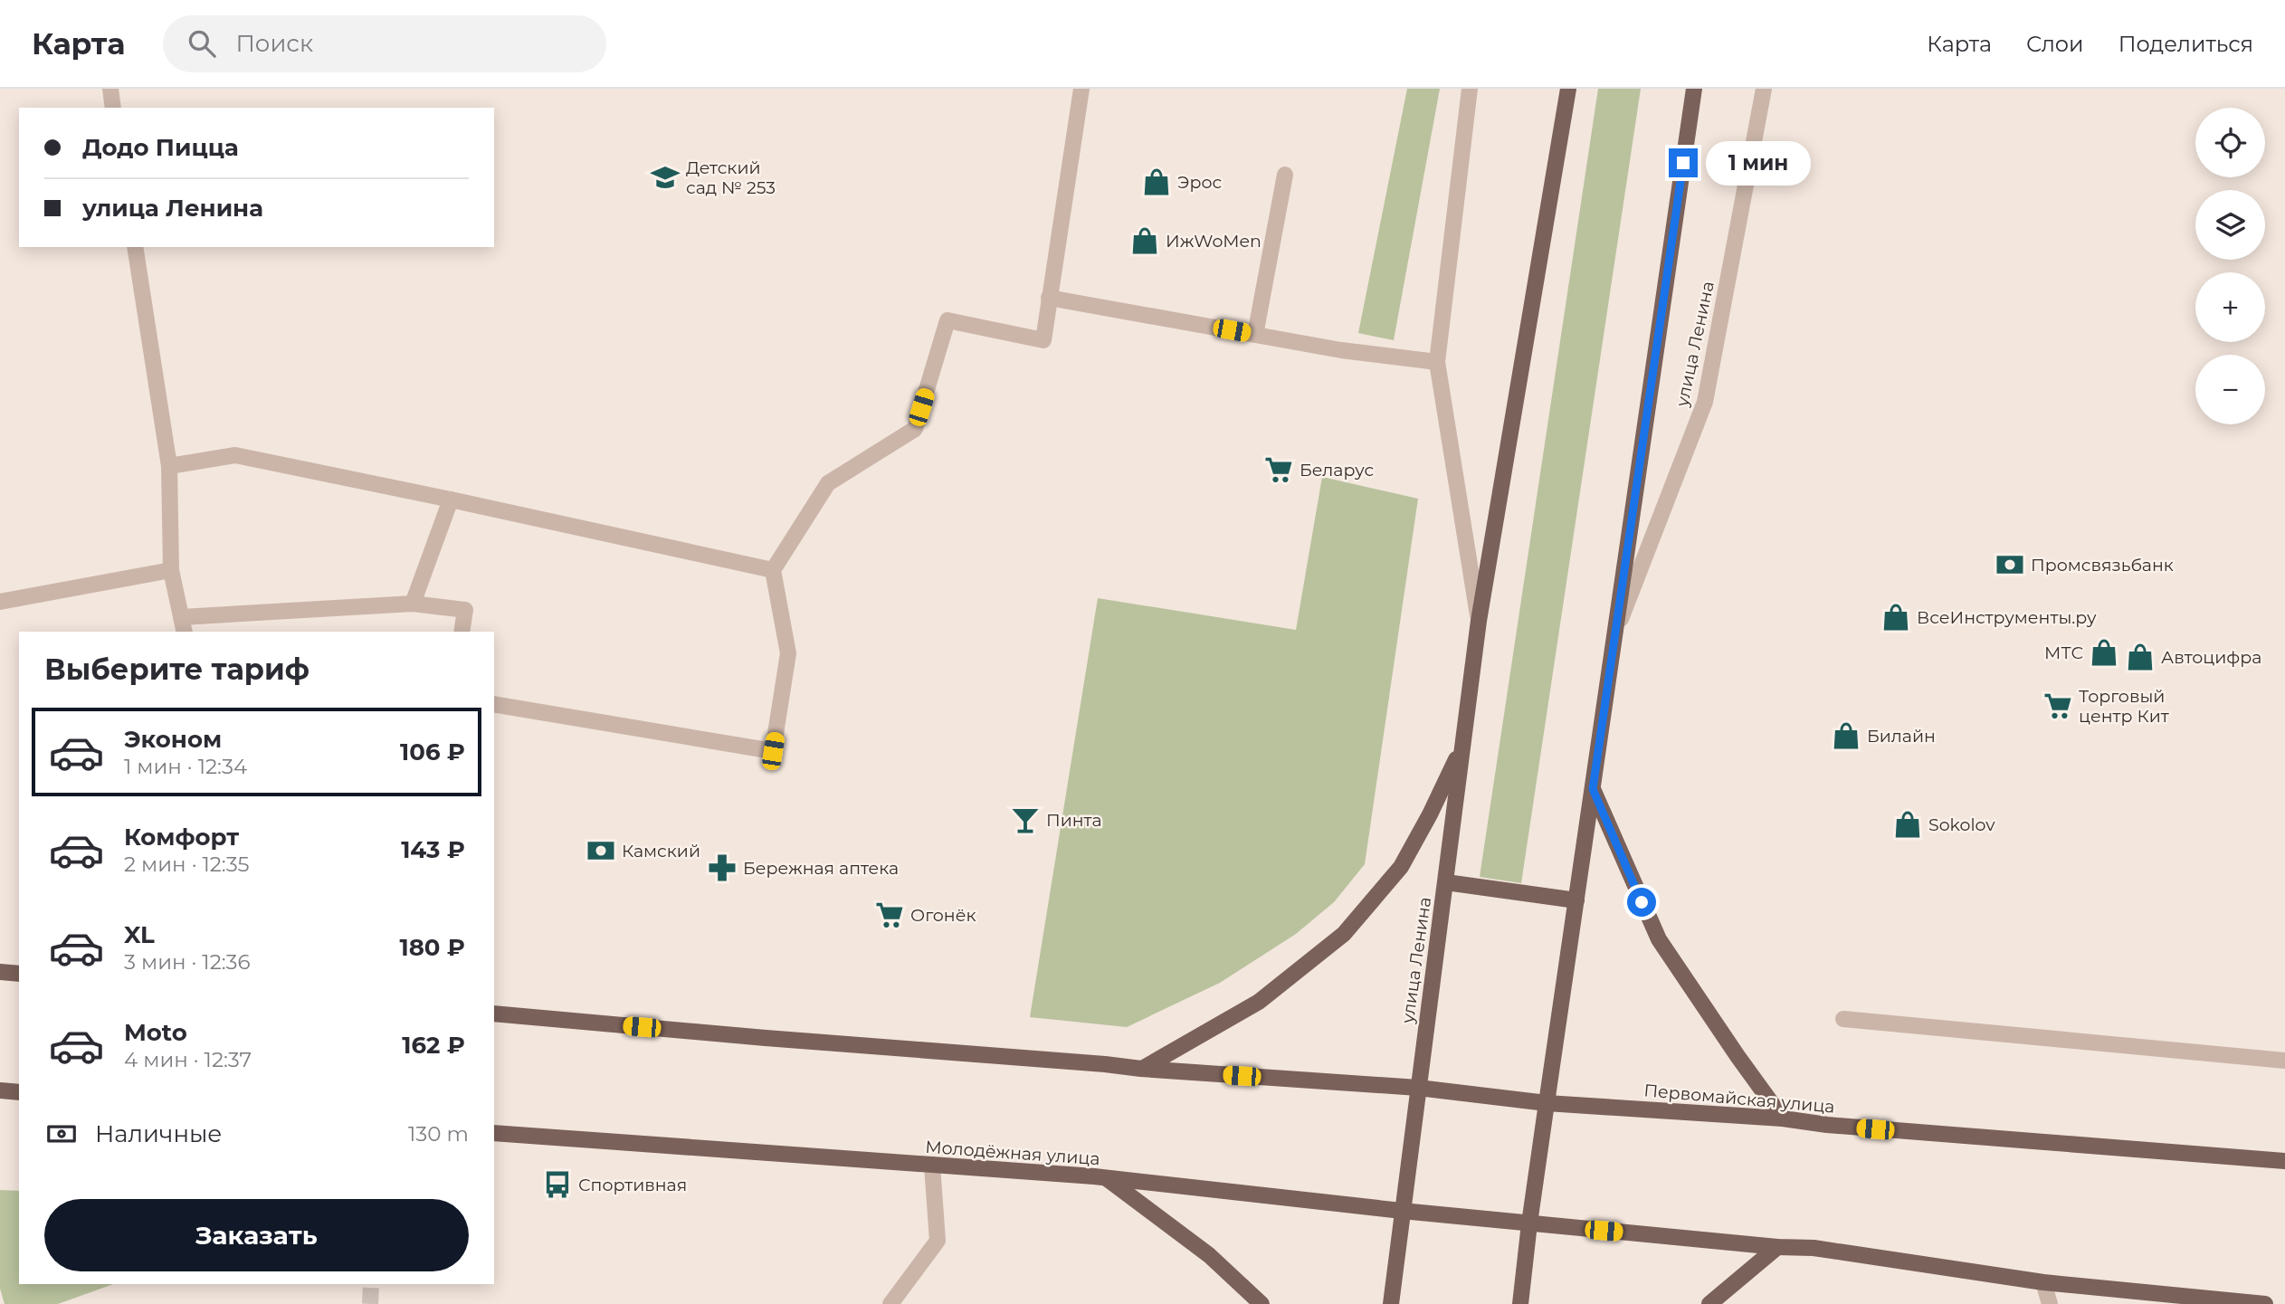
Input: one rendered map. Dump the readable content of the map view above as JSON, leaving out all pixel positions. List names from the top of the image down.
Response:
{
  "streets": {
    "main road": ["улица Ленина", "Первомайская улица", "Молодёжная улица"]
  },
  "crossings": [
    ["улица Ленина", "Первомайская улица"],
    ["улица Ленина", "Молодёжная улица"]
  ],
  "places": {
    "school or university": ["Детский сад № 253"],
    "shop": [
      "Эрос",
      "ИжWoMen",
      "ВсеИнструменты.ру",
      "МТС",
      "Автоцифра",
      "Билайн",
      "Sokolov"
    ],
    "supermarket": ["Беларус", "Торговый центр Кит", "Огонёк"],
    "bank": ["Промсвязьбанк", "Камский"],
    "bar": ["Пинта"],
    "pharmacy": ["Бережная аптека"],
    "bus stop": ["Спортивная"]
  },
  "page": {
    "header": "Карта",
    "search": "Поиск",
    "nav": ["Карта", "Слои", "Поделиться"],
    "map_buttons": ["+", "−"],
    "banner": ["Додо Пицца", "улица Ленина"],
    "bubble": "1 мин",
    "heading": "Выберите тариф",
    "list": [
      {
        "name": "Эконом",
        "note": "1 мин · 12:34",
        "value": "106 ₽"
      },
      {
        "name": "Комфорт",
        "note": "2 мин · 12:35",
        "value": "143 ₽"
      },
      {
        "name": "XL",
        "note": "3 мин · 12:36",
        "value": "180 ₽"
      },
      {
        "name": "Moto",
        "note": "4 мин · 12:37",
        "value": "162 ₽"
      }
    ],
    "pay": ["Наличные", "130 m"],
    "buttons": "Заказать"
  }
}
